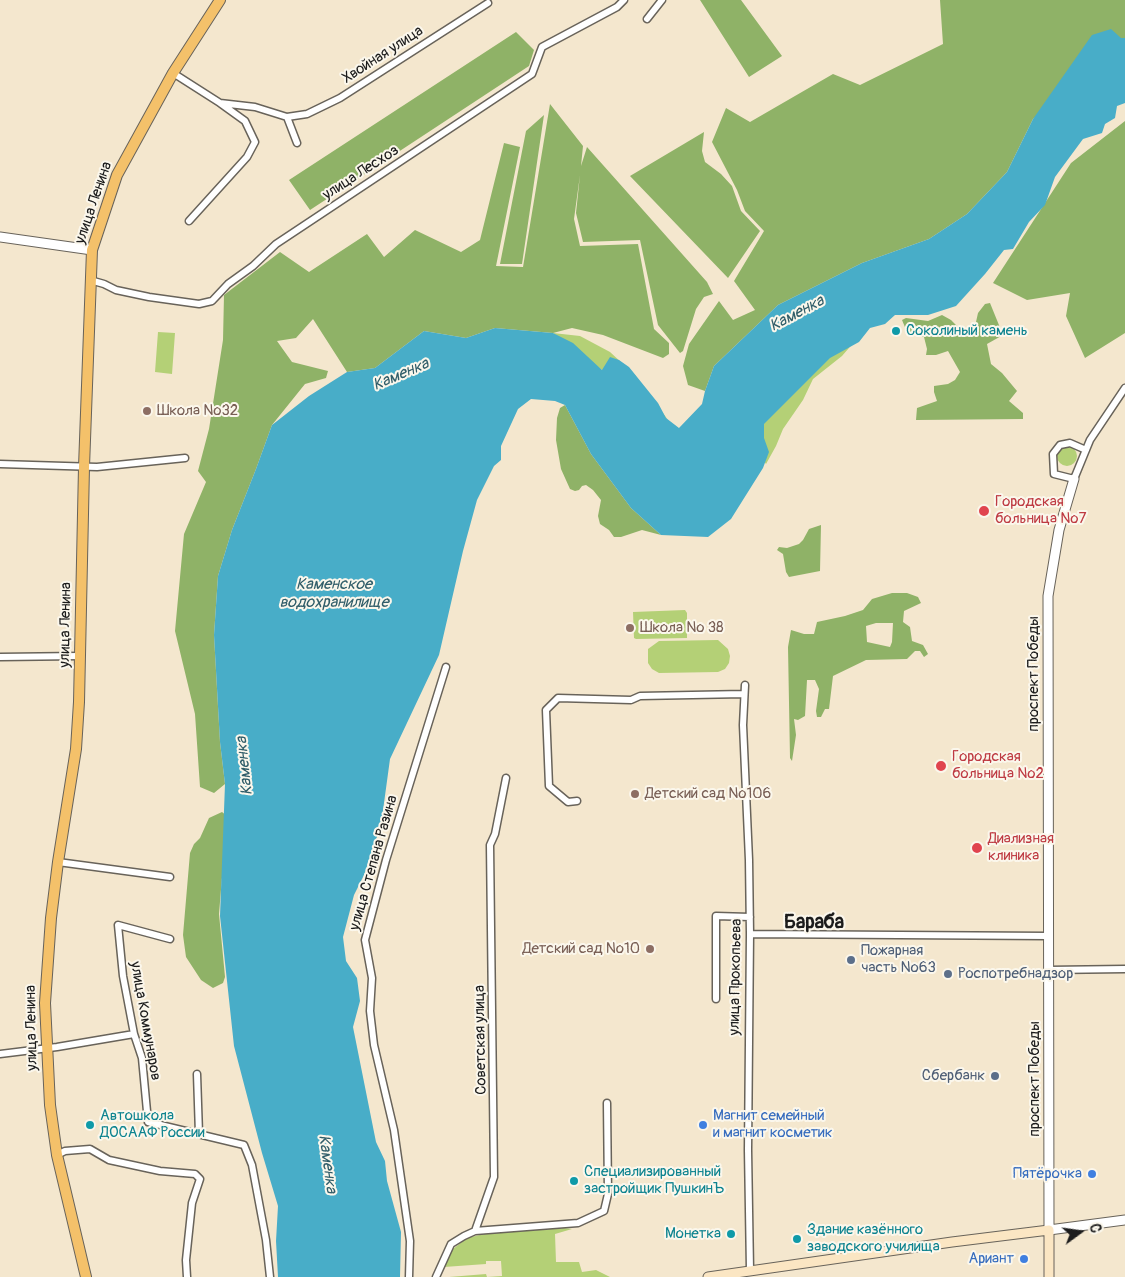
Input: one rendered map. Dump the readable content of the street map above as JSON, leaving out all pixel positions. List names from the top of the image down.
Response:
{
  "streets": {
    "main road": ["улица Ленина", "проспект Победы"],
    "street": [
      "Хвойная улица",
      "улица Лесхоз",
      "улица Степана Разина",
      "улица Прокопьева",
      "улица Коммунаров",
      "Советская улица"
    ]
  },
  "crossings": [
    ["улица Лесхоз", "улица Ленина"]
  ],
  "districts": ["Бараба"],
  "water": ["Каменка", "Каменское водохранилище"],
  "places": [
    "Соколиный камень",
    "Школа №32",
    "Городская больница №7",
    "Школа № 38",
    "Городская больница №2",
    "Детский сад №106",
    "Диализная клиника",
    "Детский сад №10",
    "Пожарная часть №63",
    "Роспотребнадзор",
    "Сбербанк",
    "Автошкола ДОСААФ России",
    "Магнит семейный и магнит косметик",
    "Пятёрочка",
    "Специализированный застройщик ПушкинЪ",
    "Монетка",
    "Здание казённого заводского училища",
    "Ариант"
  ],
  "north": "right"
}
